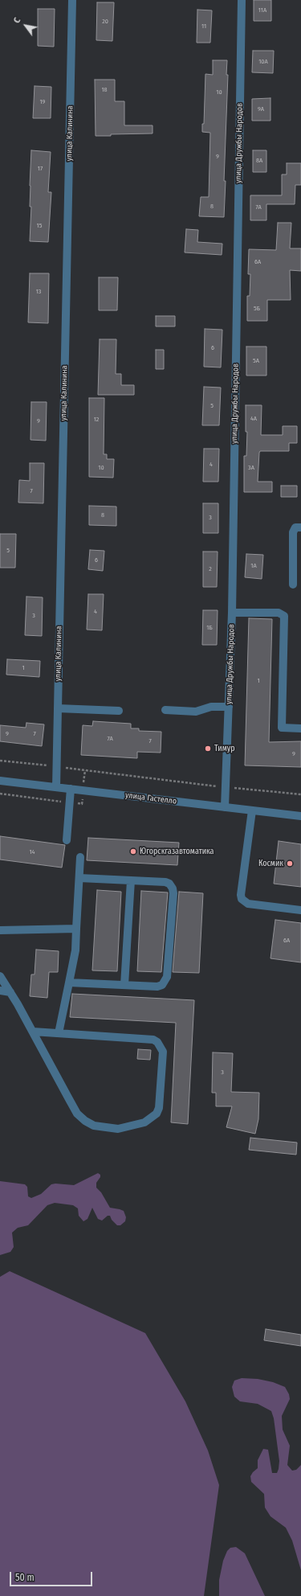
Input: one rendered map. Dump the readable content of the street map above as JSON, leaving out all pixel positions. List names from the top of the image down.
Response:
{
  "streets": {
    "street": ["улица Калинина", "улица Дружбы Народов", "улица Гастелло"]
  },
  "crossings": [
    ["улица Калинина", "улица Гастелло"],
    ["улица Дружбы Народов", "улица Гастелло"]
  ],
  "places": ["Тимур", "Югорскгазавтоматика", "Космик"],
  "house_numbers": [
    "11А",
    "20",
    "11",
    "10А",
    "18",
    "10",
    "19",
    "9А",
    "9",
    "8А",
    "17",
    "8",
    "7А",
    "15",
    "6А",
    "13",
    "5Б",
    "6",
    "5А",
    "5",
    "4А",
    "12",
    "9",
    "4",
    "10",
    "3А",
    "7",
    "8",
    "3",
    "5",
    "6",
    "1А",
    "2",
    "4",
    "3",
    "1Б",
    "1",
    "1",
    "9",
    "7",
    "7А",
    "7",
    "9",
    "14",
    "6А",
    "3"
  ],
  "scale_bar": "50 m",
  "north": "top left"
}
